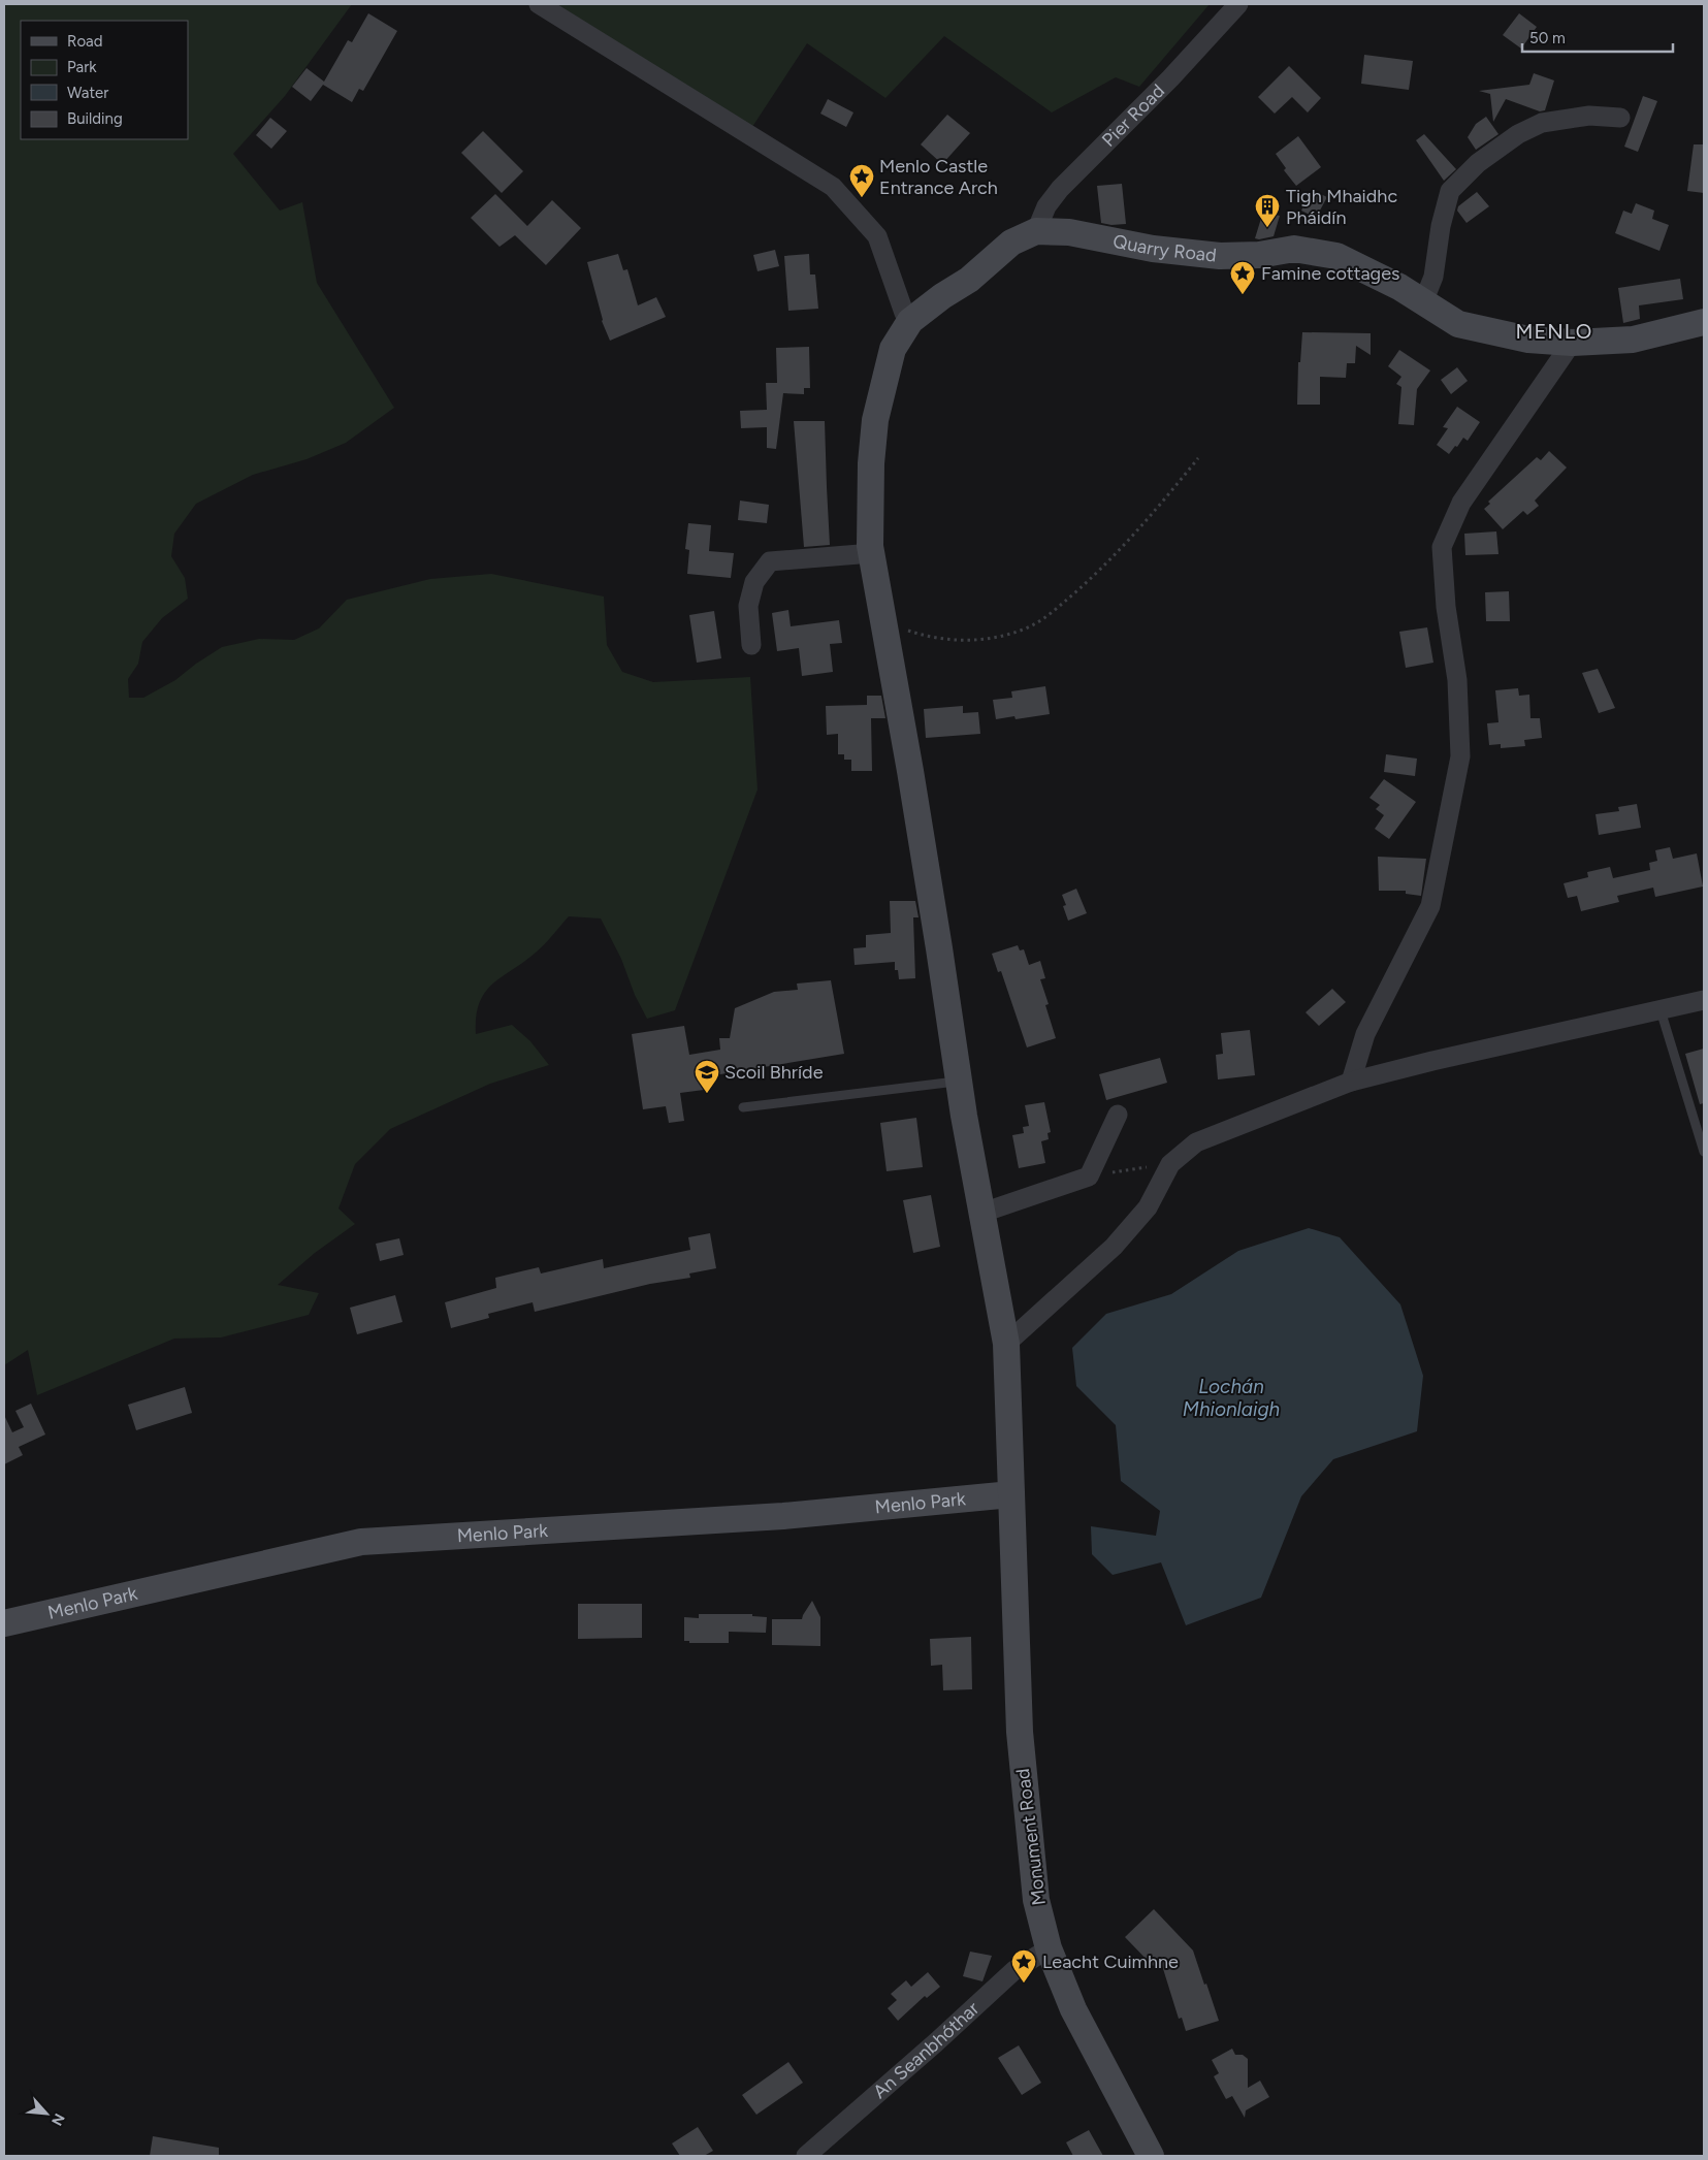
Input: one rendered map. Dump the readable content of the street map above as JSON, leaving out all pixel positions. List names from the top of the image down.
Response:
{
  "streets": {
    "street": [
      "Pier Road",
      "Quarry Road",
      "Menlo Park",
      "Monument Road",
      "An Seanbhóthar"
    ]
  },
  "crossings": [
    ["Pier Road", "Quarry Road"],
    ["Quarry Road", "Monument Road"],
    ["Menlo Park", "Monument Road"],
    ["Monument Road", "An Seanbhóthar"]
  ],
  "districts": ["MENLO"],
  "water": ["Lochán Mhionlaigh"],
  "places": {
    "place": ["Menlo Castle Entrance Arch", "Famine cottages", "Leacht Cuimhne"],
    "building": ["Tigh Mhaidhc Pháidín"],
    "school or university": ["Scoil Bhríde"]
  },
  "legend": [
    "Road",
    "Park",
    "Water",
    "Building"
  ],
  "scale_bar": "50 m",
  "north": "bottom right"
}
